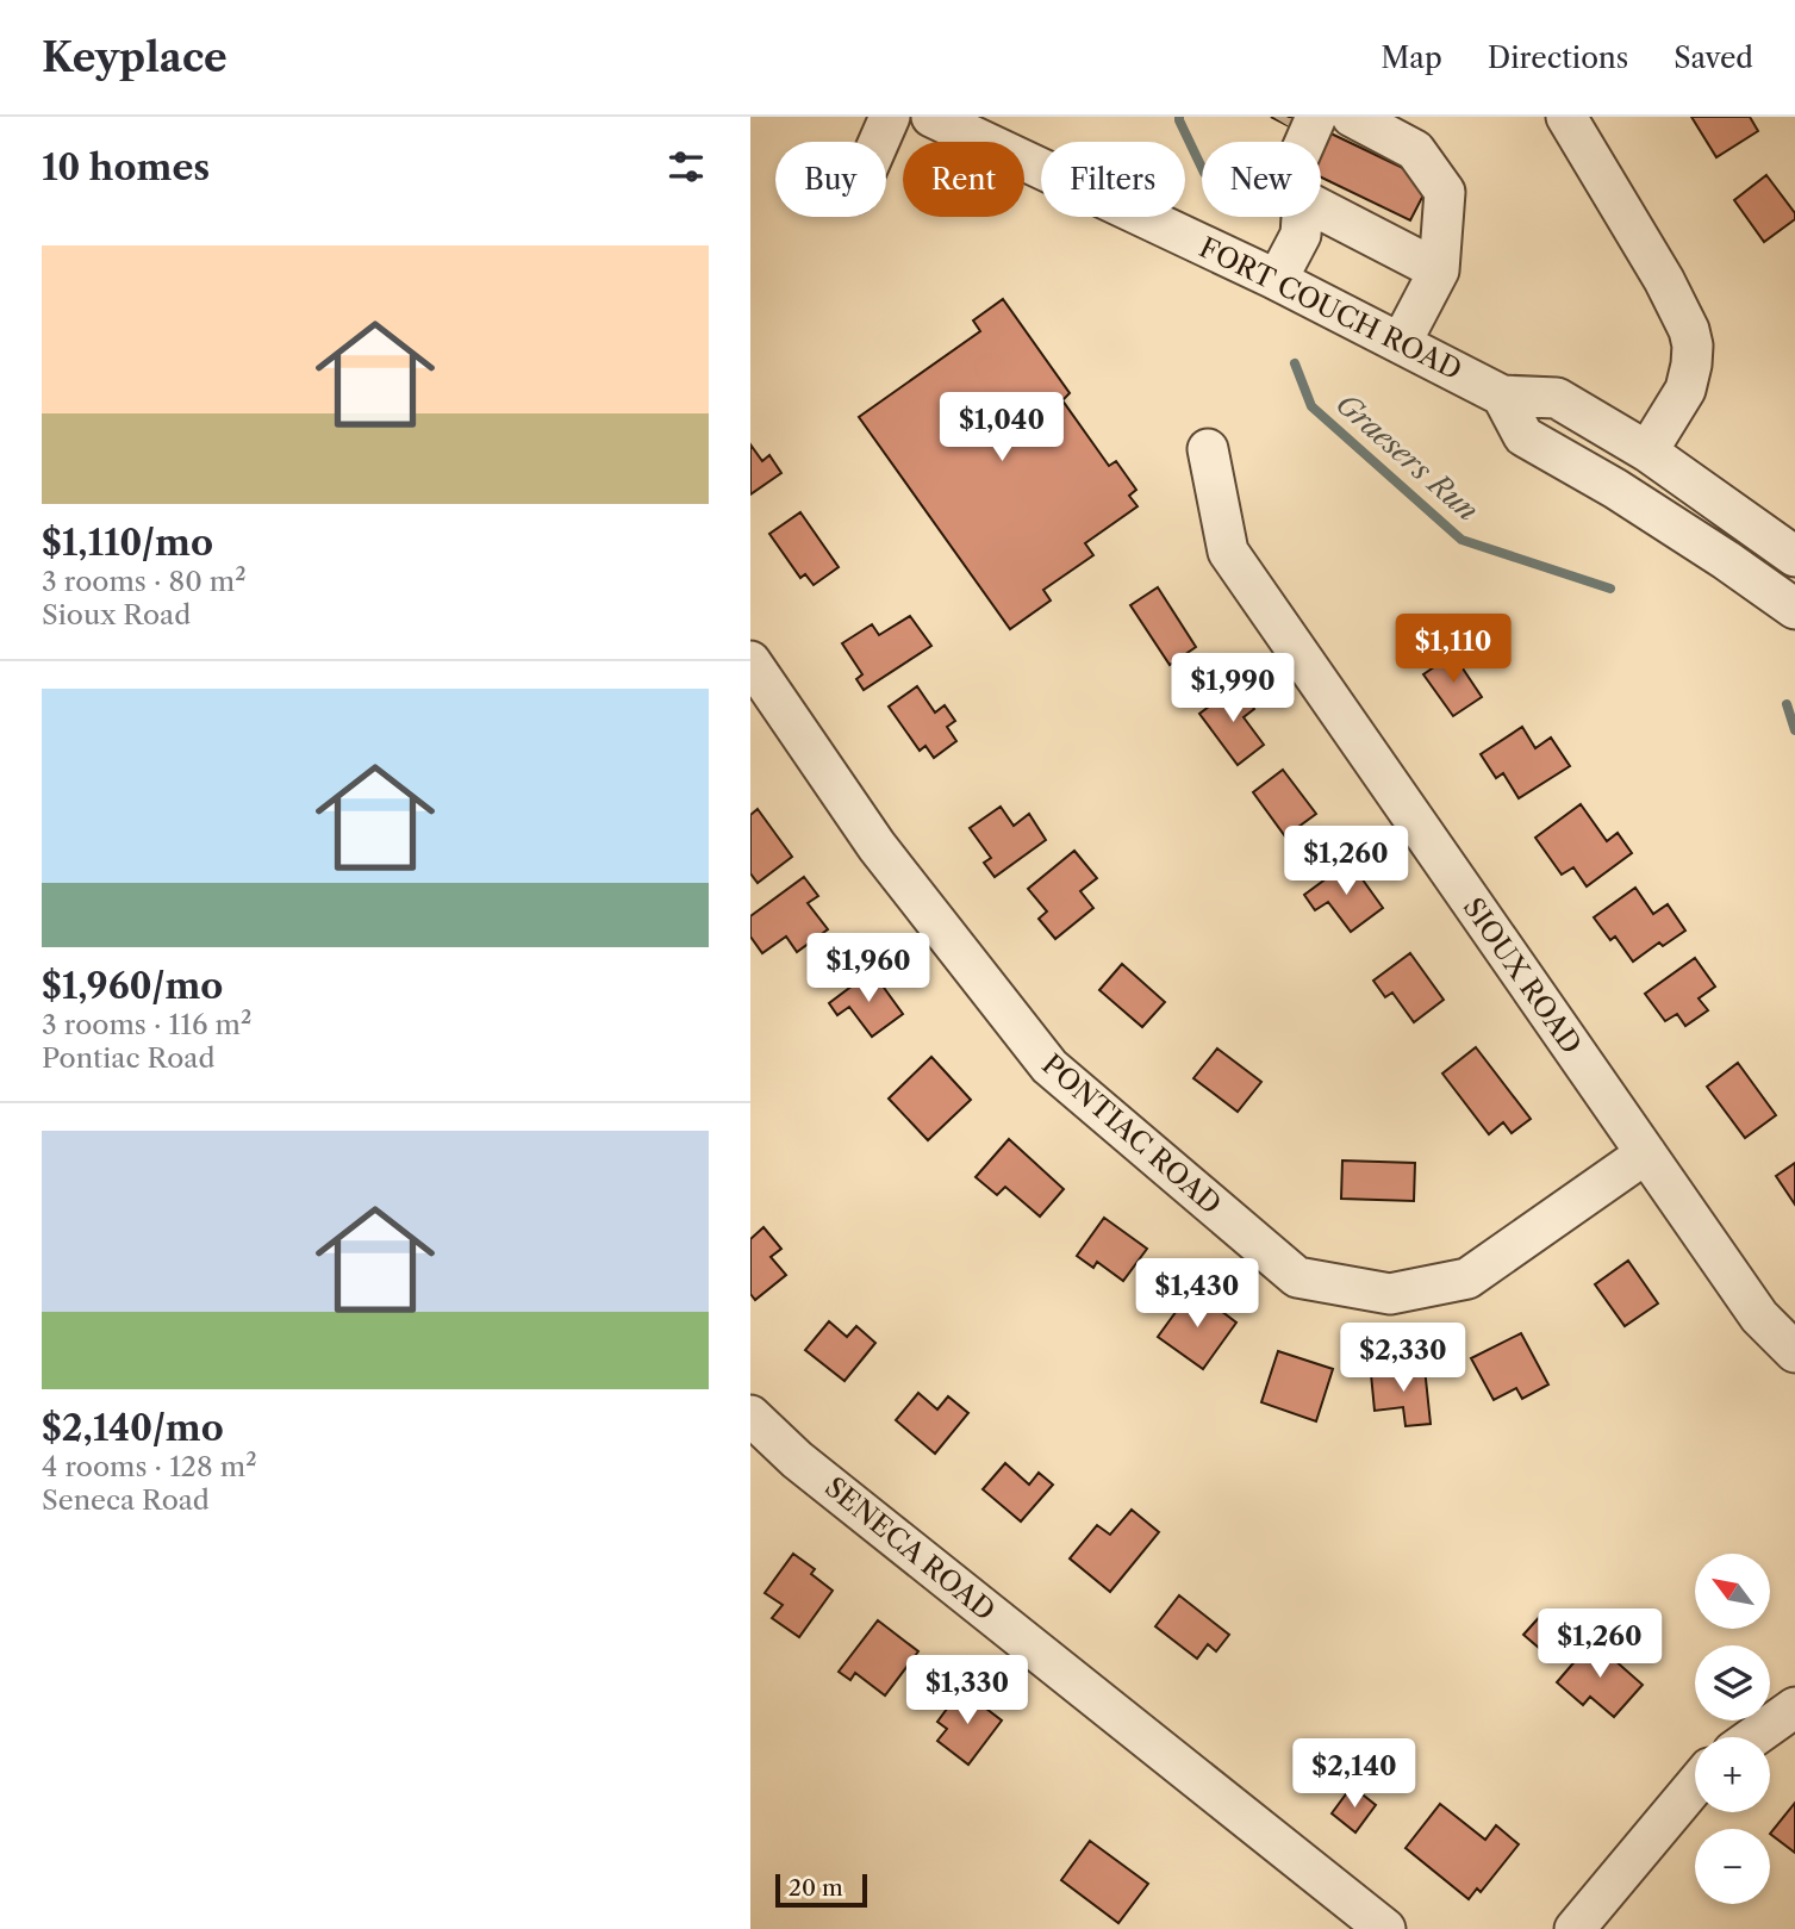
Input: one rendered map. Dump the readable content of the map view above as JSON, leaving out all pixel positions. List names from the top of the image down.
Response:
{
  "streets": {
    "street": [
      "FORT COUCH ROAD",
      "SIOUX ROAD",
      "PONTIAC ROAD",
      "SENECA ROAD"
    ]
  },
  "crossings": [
    ["SIOUX ROAD", "PONTIAC ROAD"]
  ],
  "water": ["Graesers Run"],
  "scale_bar": "20 m",
  "north": "top left",
  "page": {
    "header": "Keyplace",
    "nav": ["Map", "Directions", "Saved"],
    "heading": "10 homes",
    "chip": [
      "Buy",
      "Rent",
      "Filters",
      "New"
    ],
    "list": [
      {
        "name": "$1,110/mo",
        "note": "3 rooms · 80 m² · Sioux Road"
      },
      {
        "name": "$1,960/mo",
        "note": "3 rooms · 116 m² · Pontiac Road"
      },
      {
        "name": "$2,140/mo",
        "note": "4 rooms · 128 m² · Seneca Road"
      }
    ],
    "price": [
      "$1,040",
      "$1,110",
      "$1,990",
      "$1,260",
      "$1,960",
      "$1,430",
      "$2,330",
      "$1,260",
      "$1,330",
      "$2,140"
    ],
    "map_buttons": ["+", "−"],
    "scale": "20 m"
  }
}
